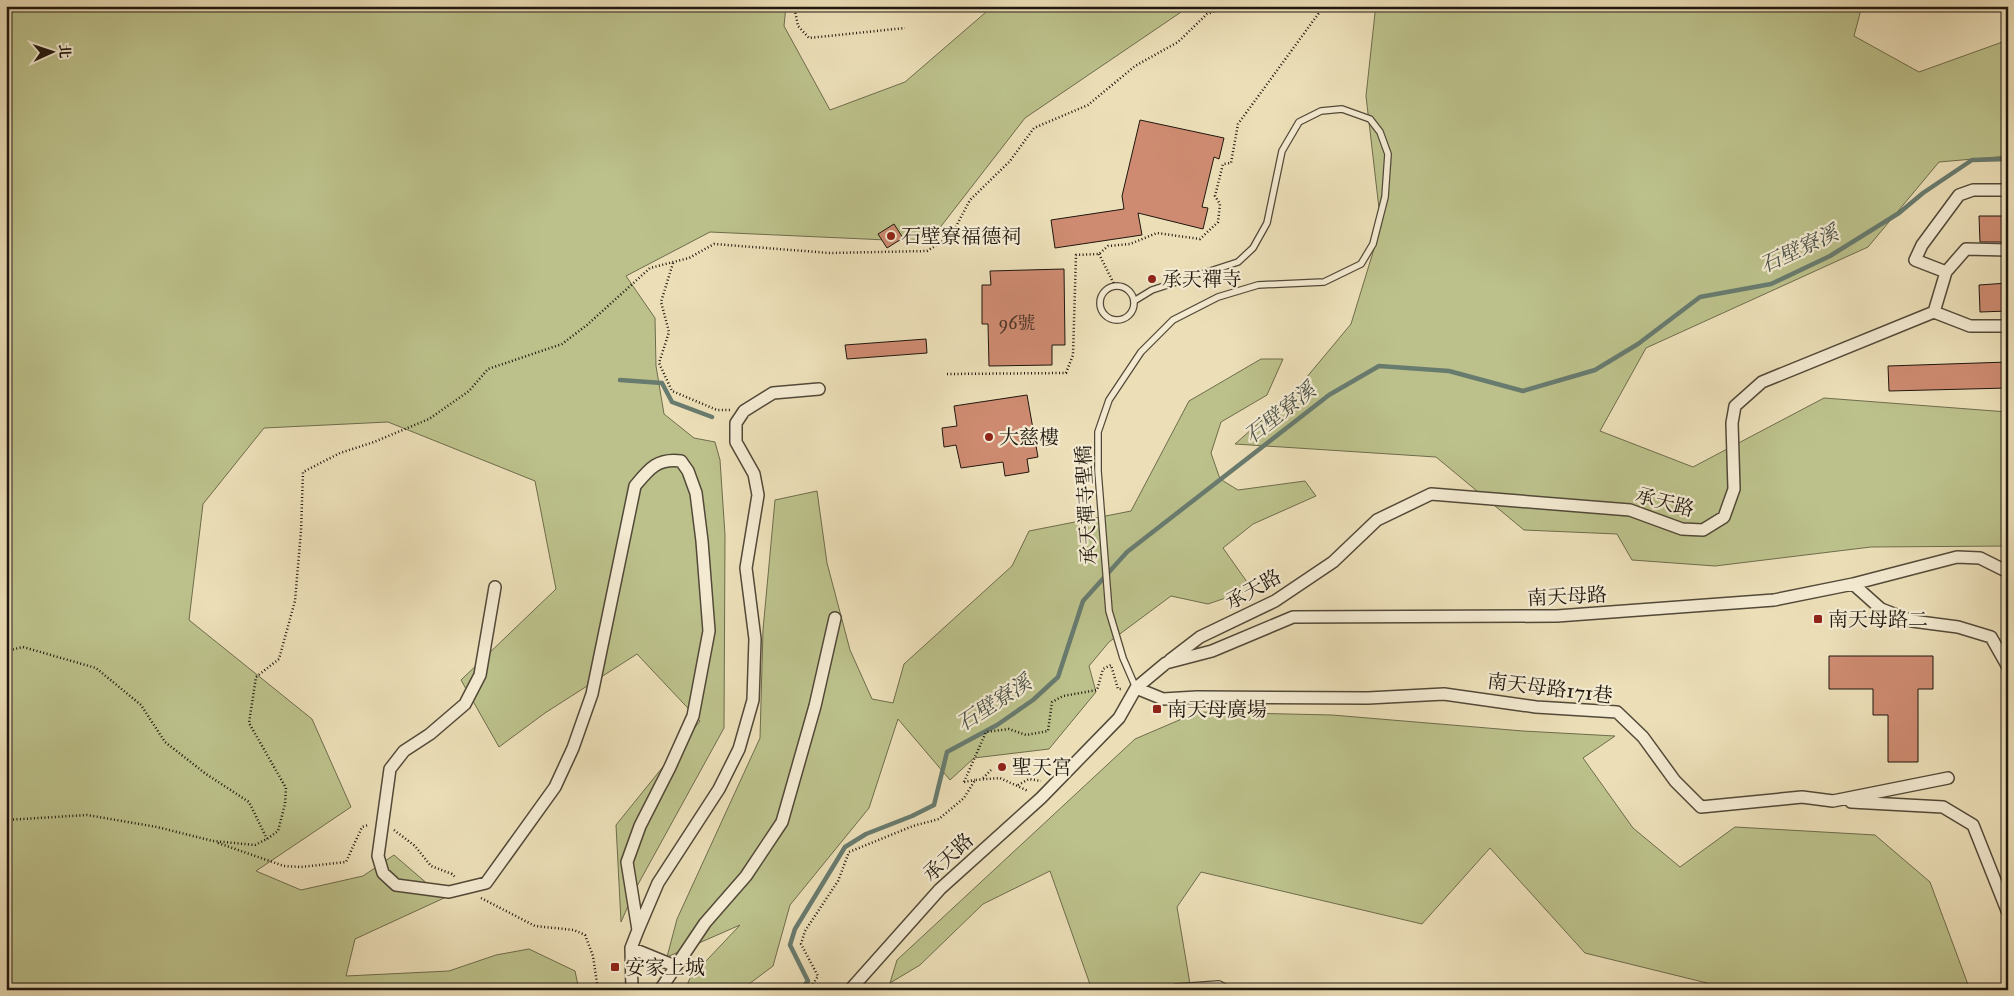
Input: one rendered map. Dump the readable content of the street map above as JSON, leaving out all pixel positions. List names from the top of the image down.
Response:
{
  "streets": {
    "street": ["承天路", "南天母路", "南天母路171巷"],
    "lane": ["承天禪寺聖橋"]
  },
  "crossings": [
    ["承天路", "承天禪寺聖橋"],
    ["承天路", "南天母路"],
    ["承天路", "南天母路171巷"],
    ["承天禪寺聖橋", "南天母路"],
    ["承天禪寺聖橋", "南天母路171巷"],
    ["南天母路", "南天母路171巷"]
  ],
  "water": ["石壁寮溪"],
  "places": {
    "other": [
      "石壁寮福德祠",
      "承天禪寺",
      "大慈樓",
      "聖天宮"
    ],
    "transit": ["南天母路二", "南天母廣場", "安家上城"]
  },
  "house_numbers": ["96號"],
  "north": "right"
}
